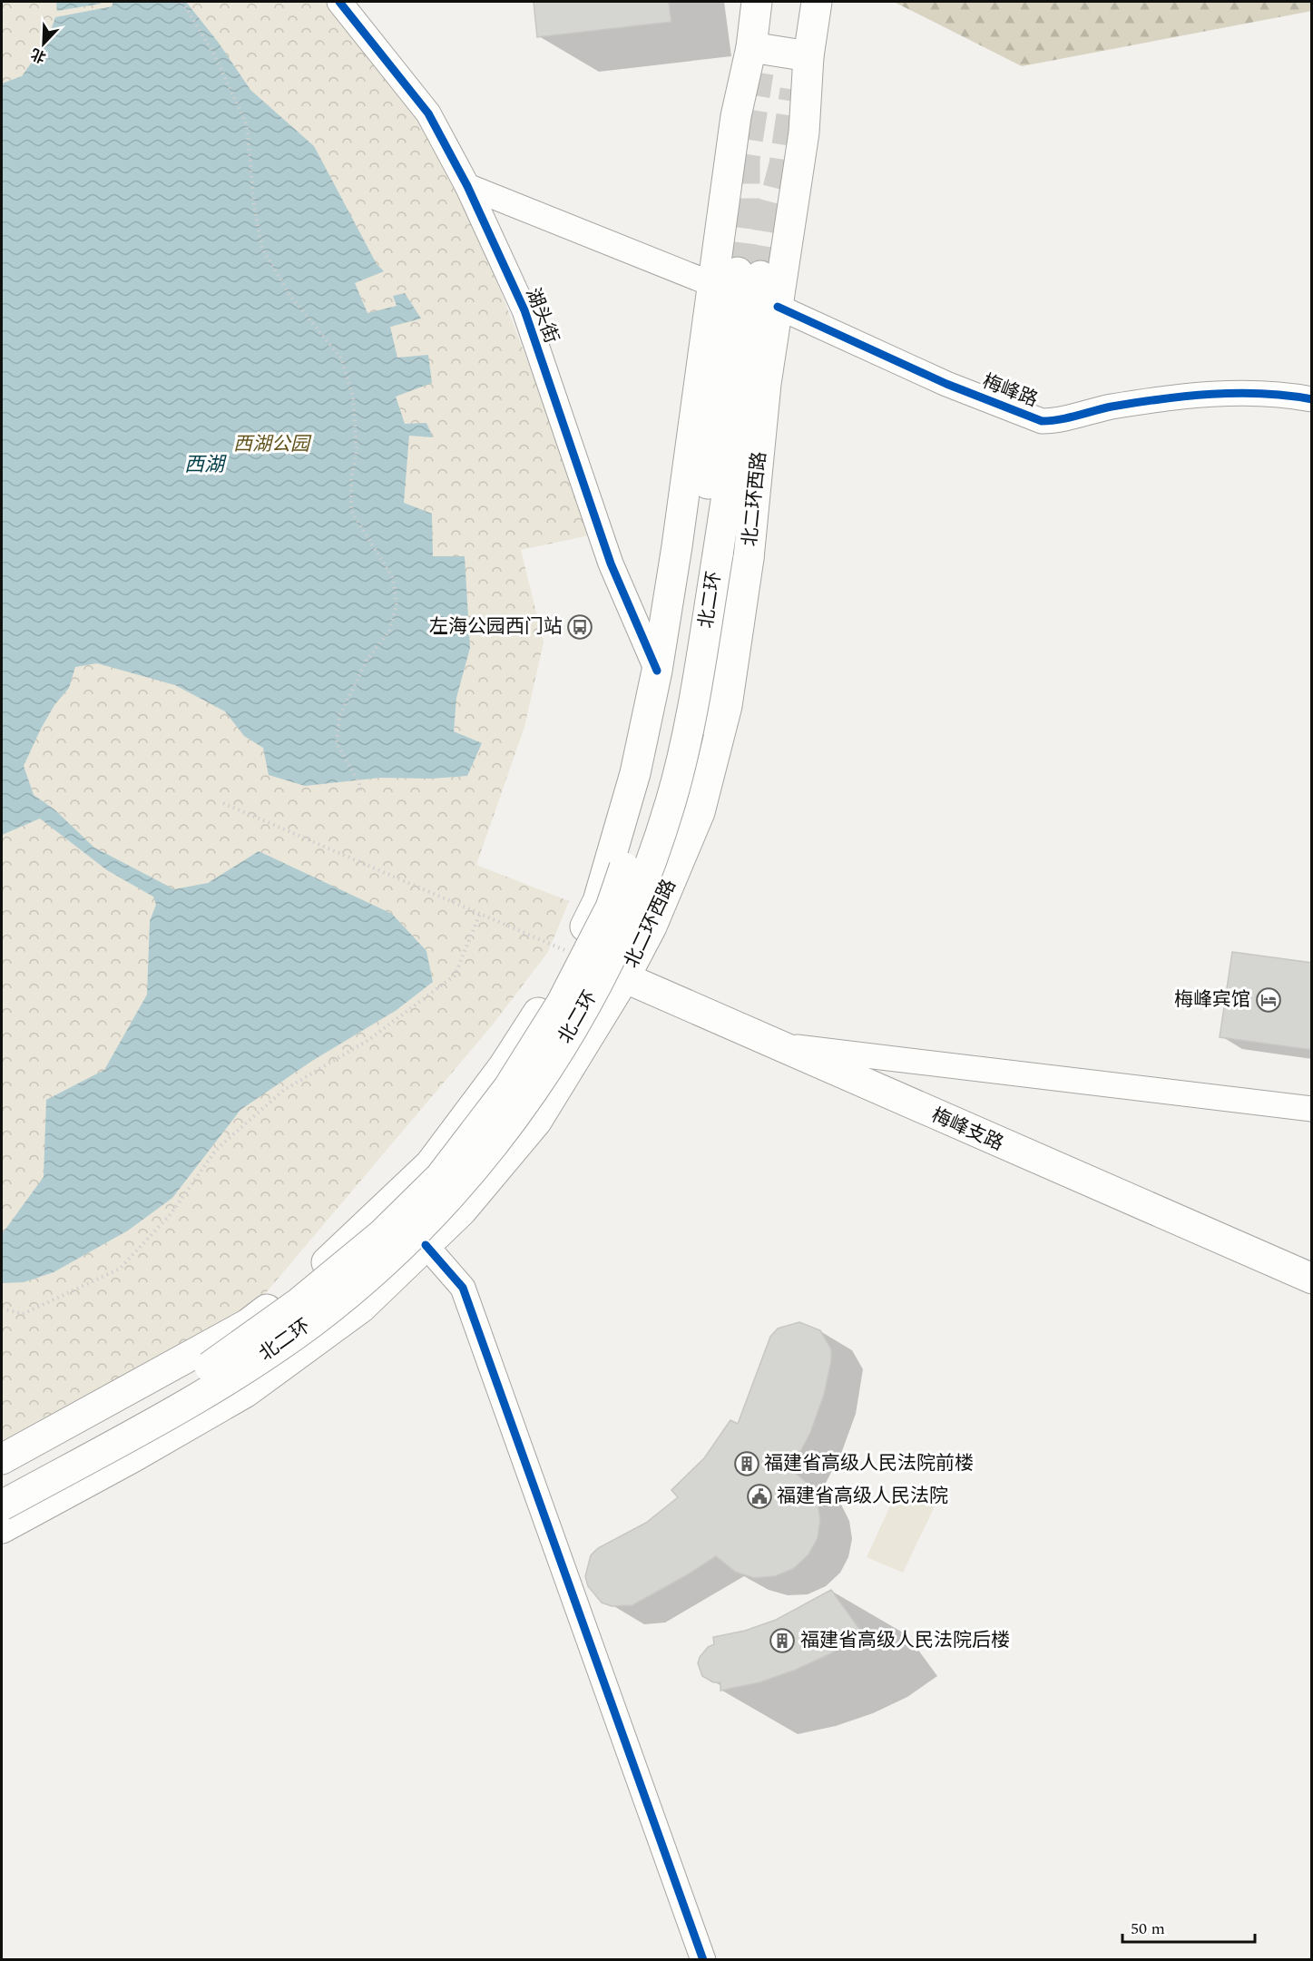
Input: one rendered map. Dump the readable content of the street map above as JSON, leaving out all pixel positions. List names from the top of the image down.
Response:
{
  "streets": {
    "main road": ["北二环西路", "北二环", "梅峰支路"],
    "street": ["湖头街", "梅峰路"]
  },
  "crossings": [
    ["梅峰路", "北二环西路"],
    ["北二环西路", "梅峰支路"]
  ],
  "water": ["西湖"],
  "parks": ["西湖公园"],
  "places": {
    "bus stop": ["左海公园西门站"],
    "hotel": ["梅峰宾馆"],
    "building": ["福建省高级人民法院前楼", "福建省高级人民法院后楼"],
    "public building": ["福建省高级人民法院"]
  },
  "scale_bar": "50 m",
  "north": "bottom left"
}
